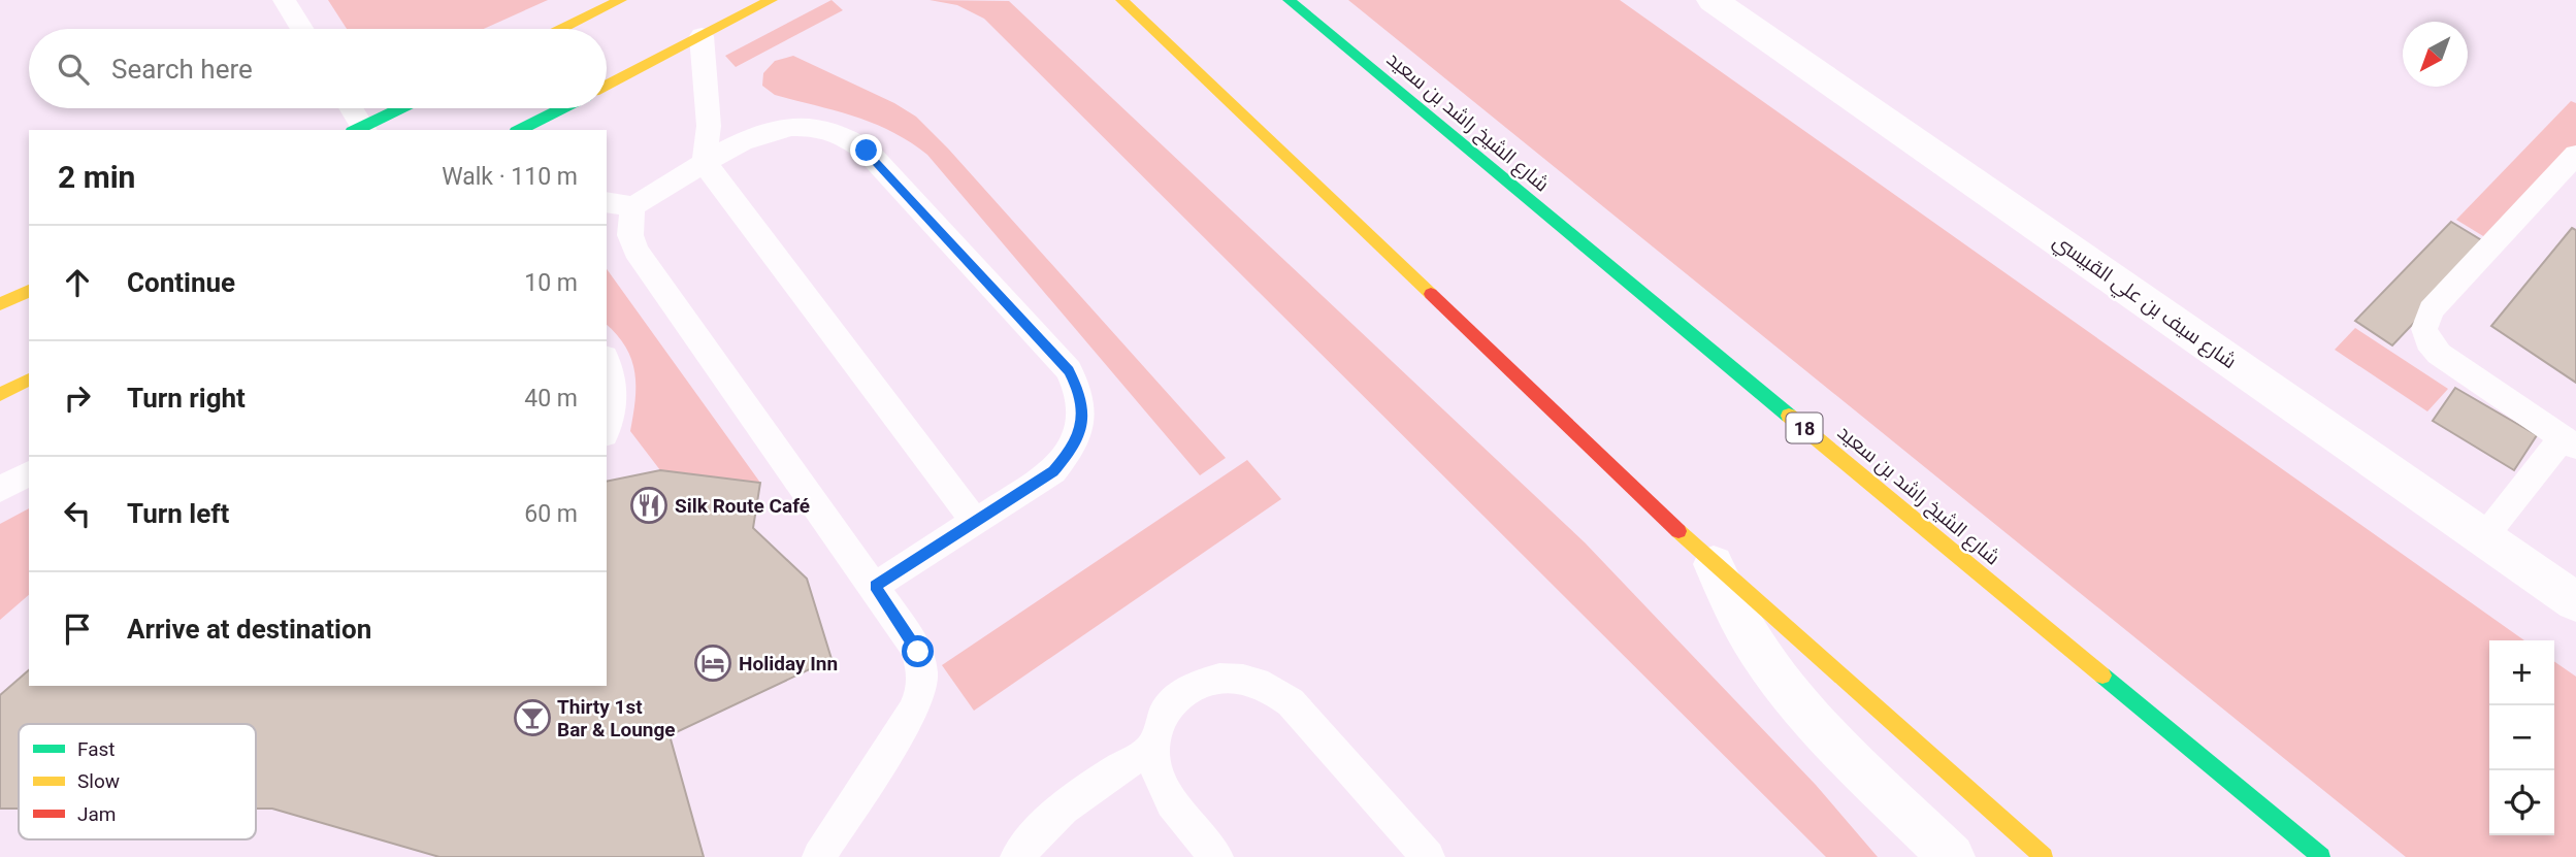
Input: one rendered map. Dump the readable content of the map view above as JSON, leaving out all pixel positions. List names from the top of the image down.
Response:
{
  "streets": {
    "main road": ["شارع الشيخ راشد بن سعيد", "18"],
    "street": ["شارع سيف بن علي القبيسي"]
  },
  "places": {
    "restaurant": ["Silk Route Café"],
    "hotel": ["Holiday Inn"],
    "bar": ["Thirty 1st Bar & Lounge"]
  },
  "legend": ["Fast", "Slow", "Jam"],
  "north": "bottom left",
  "page": {
    "search": "Search here",
    "heading": ["2 min", "Walk · 110 m"],
    "list": [
      ["Continue", "10 m"],
      ["Turn right", "40 m"],
      ["Turn left", "60 m"],
      "Arrive at destination"
    ],
    "map_buttons": ["+", "−"]
  }
}
